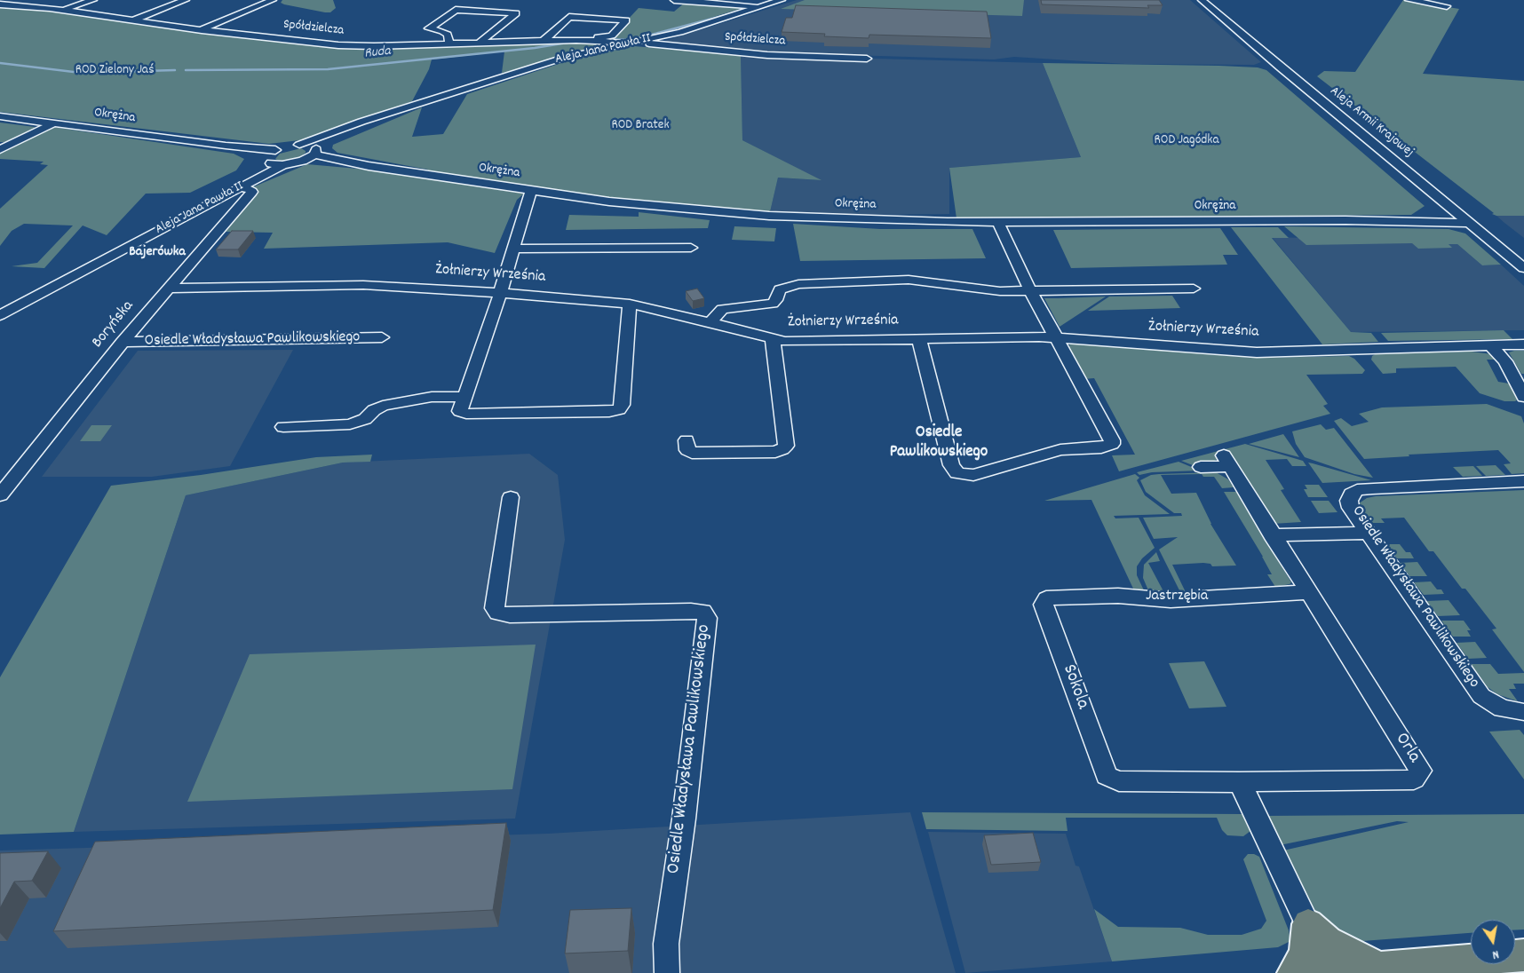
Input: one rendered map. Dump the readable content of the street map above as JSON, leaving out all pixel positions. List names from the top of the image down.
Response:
{
  "streets": {
    "street": [
      "Spółdzielcza",
      "Aleja Jana Pawła II",
      "Okrężna",
      "Aleja Armii Krajowej",
      "Żołnierzy Września",
      "Boryńska",
      "Osiedle Władysława Pawlikowskiego",
      "Jastrzębia",
      "Sokola",
      "Orla"
    ]
  },
  "crossings": [
    ["Spółdzielcza", "Aleja Jana Pawła II"],
    ["Aleja Jana Pawła II", "Okrężna"],
    ["Aleja Jana Pawła II", "Boryńska"],
    ["Okrężna", "Aleja Armii Krajowej"],
    ["Żołnierzy Września", "Boryńska"],
    ["Boryńska", "Osiedle Władysława Pawlikowskiego"],
    ["Jastrzębia", "Sokola"],
    ["Jastrzębia", "Orla"],
    ["Sokola", "Orla"]
  ],
  "districts": ["Bajerówka", "Osiedle Pawlikowskiego"],
  "water": ["Ruda"],
  "parks": ["ROD Zielony Jaś", "ROD Bratek", "ROD Jagódka"],
  "north": "bottom"
}
